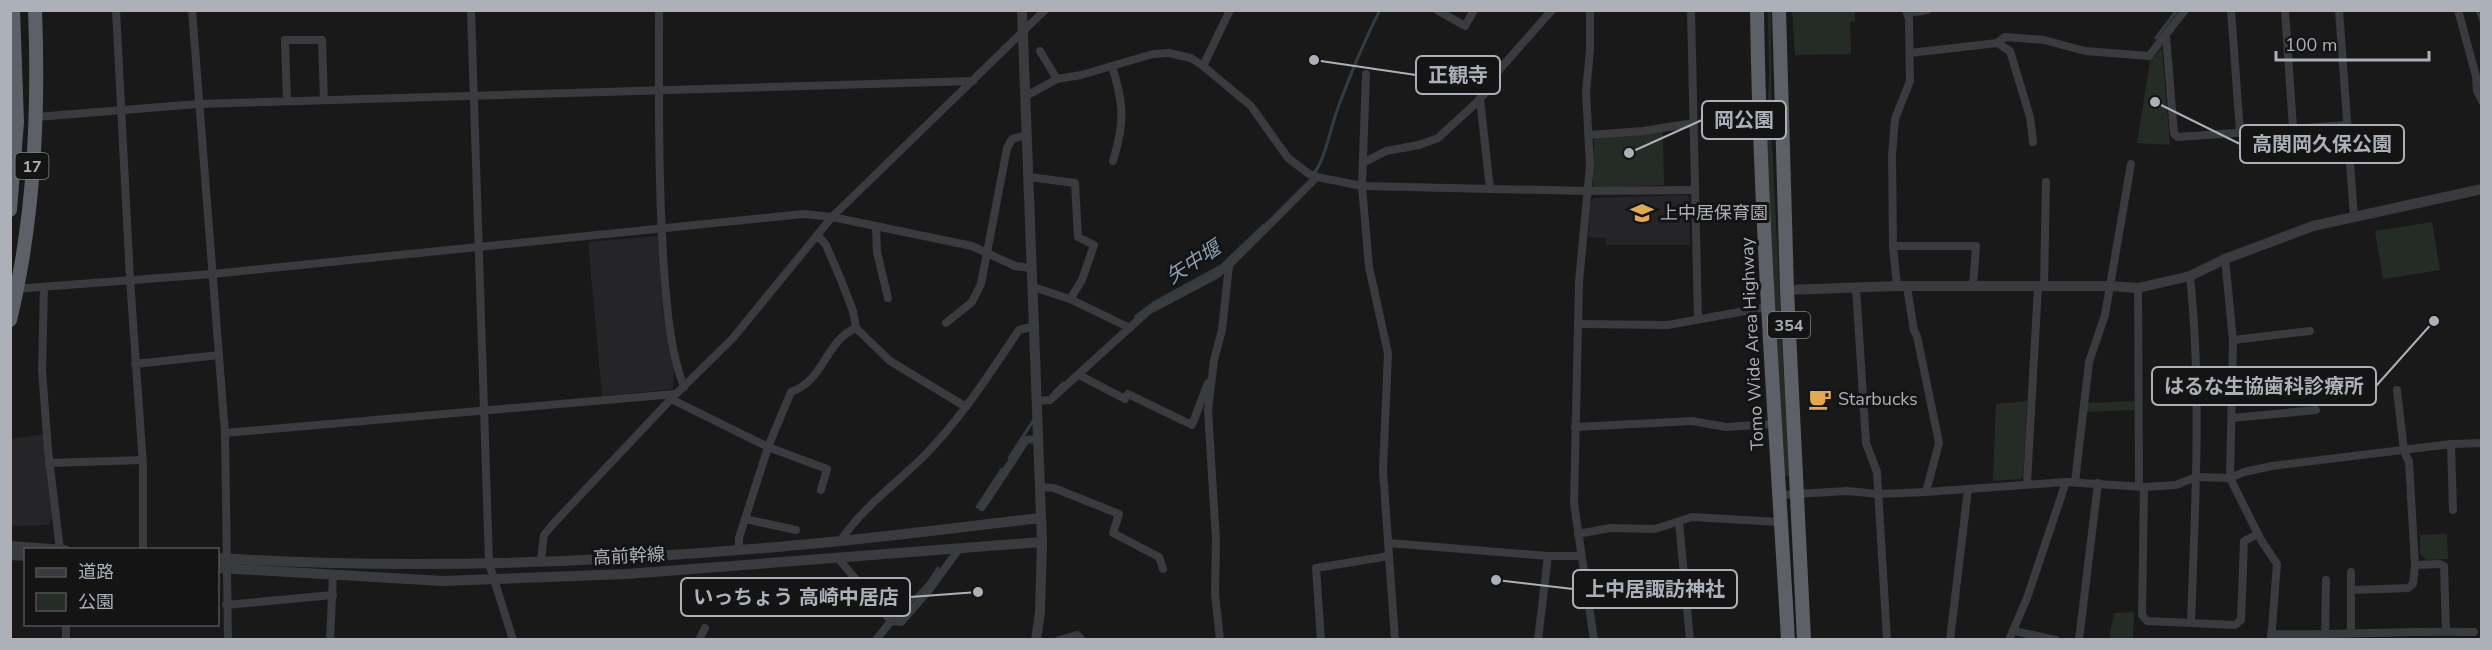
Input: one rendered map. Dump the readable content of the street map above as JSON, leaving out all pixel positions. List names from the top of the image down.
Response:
{
  "streets": {
    "highway": ["17", "354", "Tomo Wide Area Highway"],
    "street": ["高前幹線"]
  },
  "water": ["矢中堰"],
  "places": {
    "other": [
      "正観寺",
      "高関岡久保公園",
      "岡公園",
      "はるな生協歯科診療所",
      "上中居諏訪神社",
      "いっちょう 高崎中居店"
    ],
    "school or university": ["上中居保育園"],
    "cafe": ["Starbucks"]
  },
  "legend": ["道路", "公園"],
  "scale_bar": "100 m"
}
